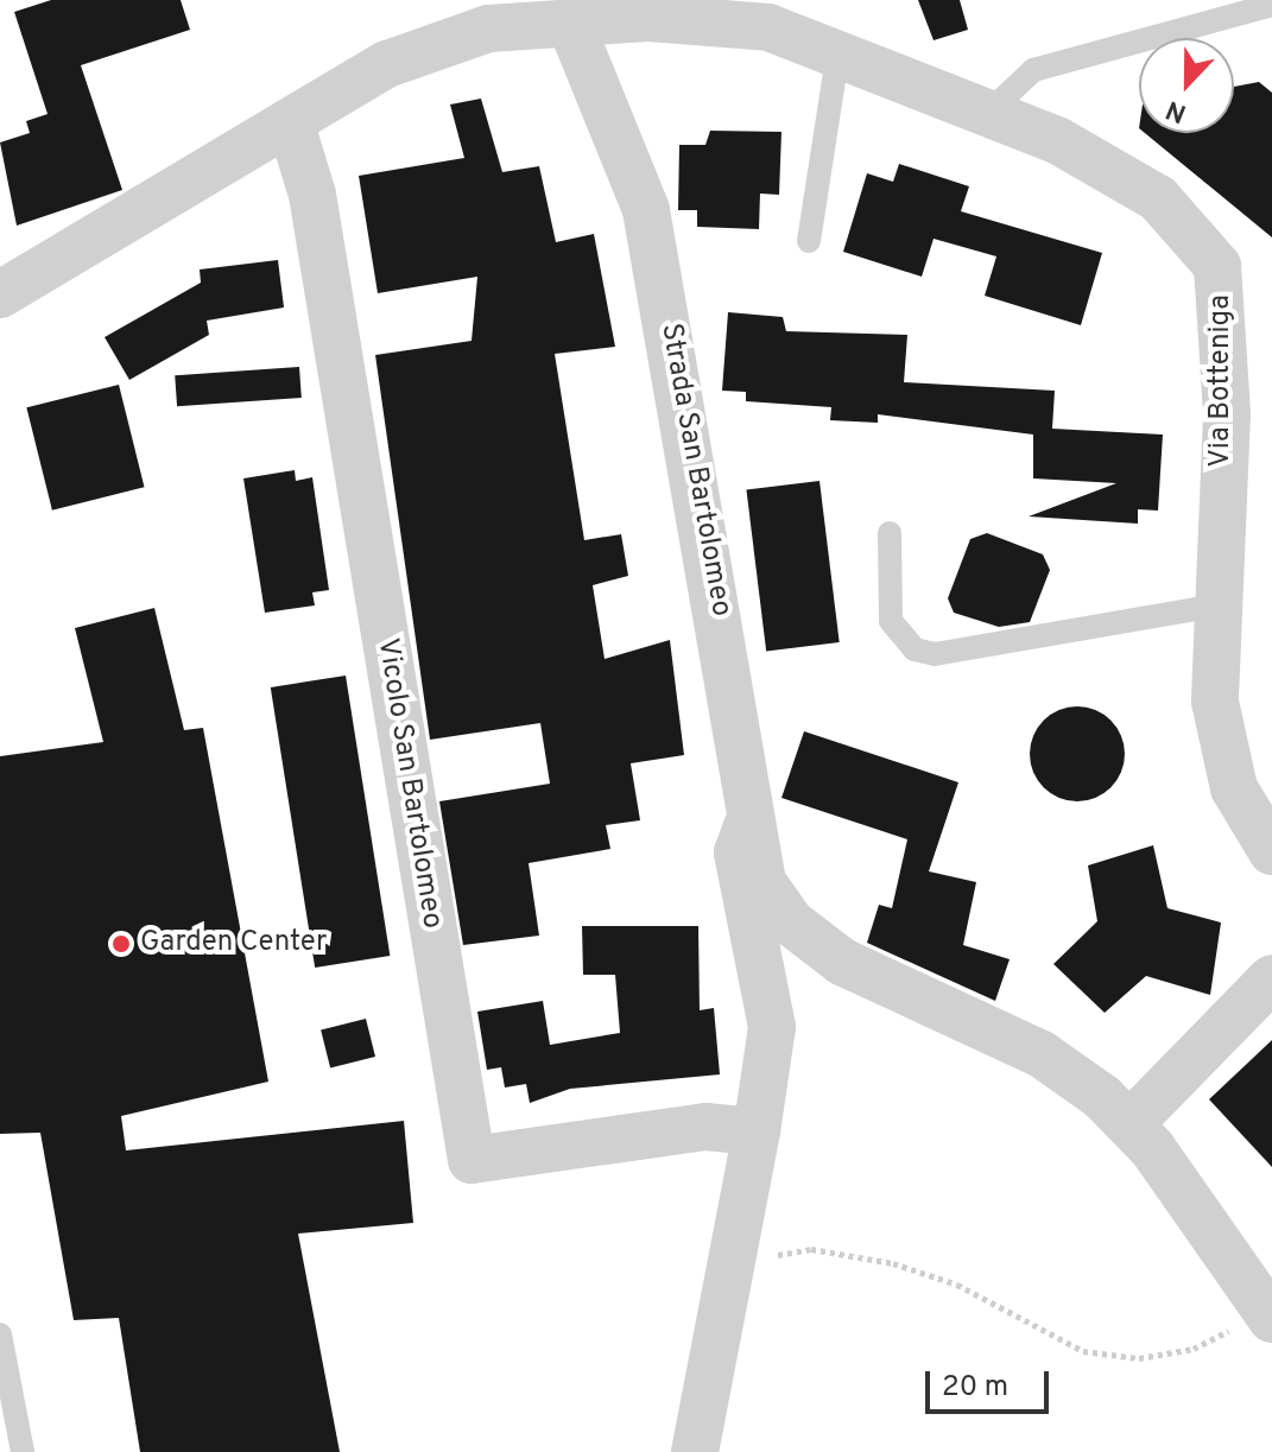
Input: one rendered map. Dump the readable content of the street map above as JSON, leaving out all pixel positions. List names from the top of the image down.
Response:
{
  "streets": {
    "street": ["Via Botteniga", "Strada San Bartolomeo", "Vicolo San Bartolomeo"]
  },
  "crossings": [
    ["Via Botteniga", "Strada San Bartolomeo"]
  ],
  "places": ["Garden Center"],
  "scale_bar": "20 m",
  "north": "bottom"
}
